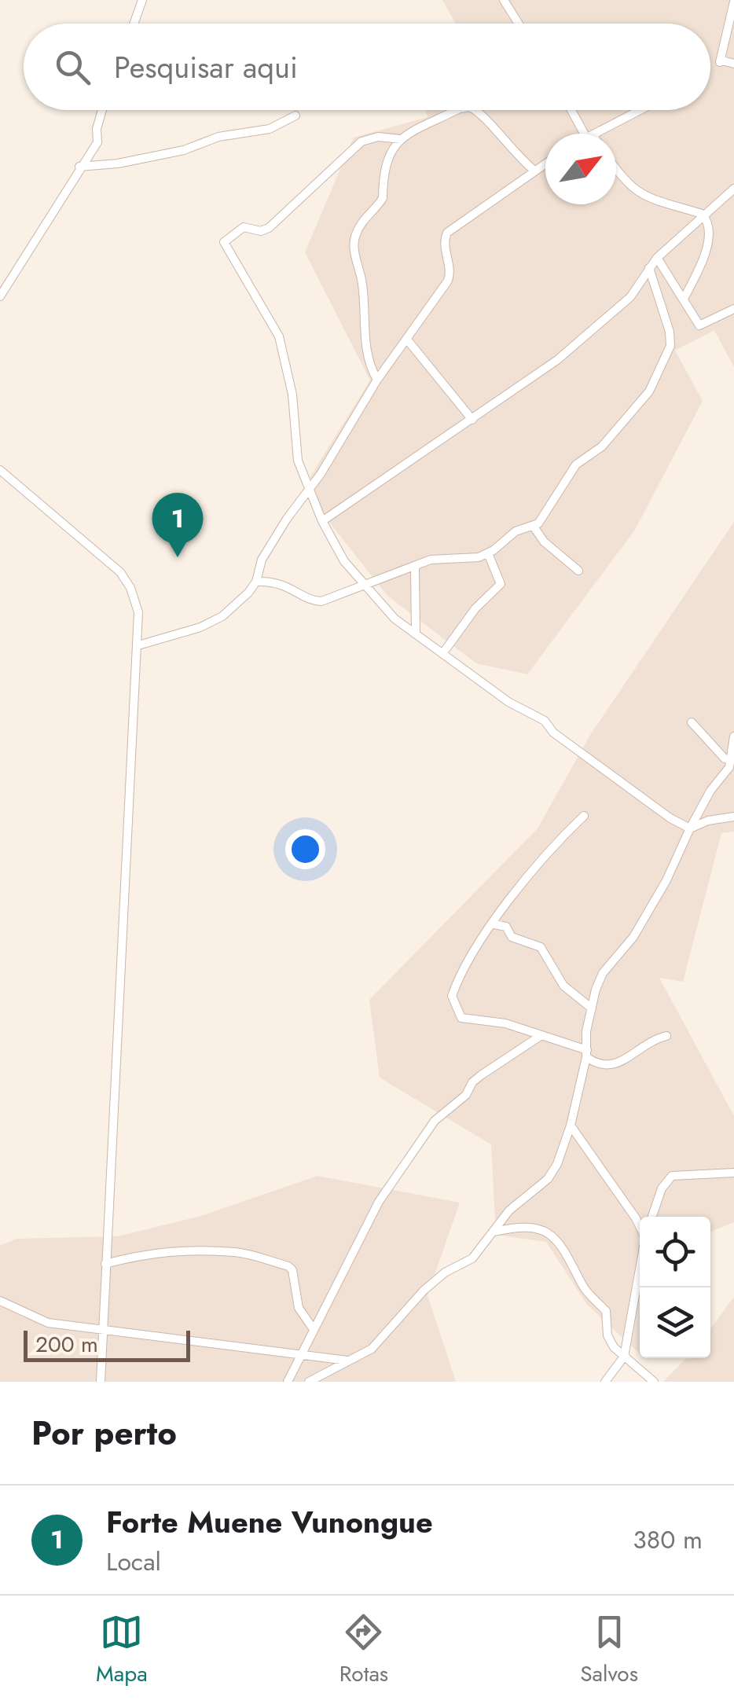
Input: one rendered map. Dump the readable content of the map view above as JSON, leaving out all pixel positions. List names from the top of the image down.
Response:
{
  "scale_bar": "200 m",
  "north": "top right",
  "page": {
    "search": "Pesquisar aqui",
    "pins": "1",
    "scale": "200 m",
    "heading": "Por perto",
    "list": [
      {
        "mark": "1",
        "name": "Forte Muene Vunongue",
        "note": "Local",
        "value": "380 m"
      }
    ],
    "nav": ["Mapa", "Rotas", "Salvos"]
  }
}
